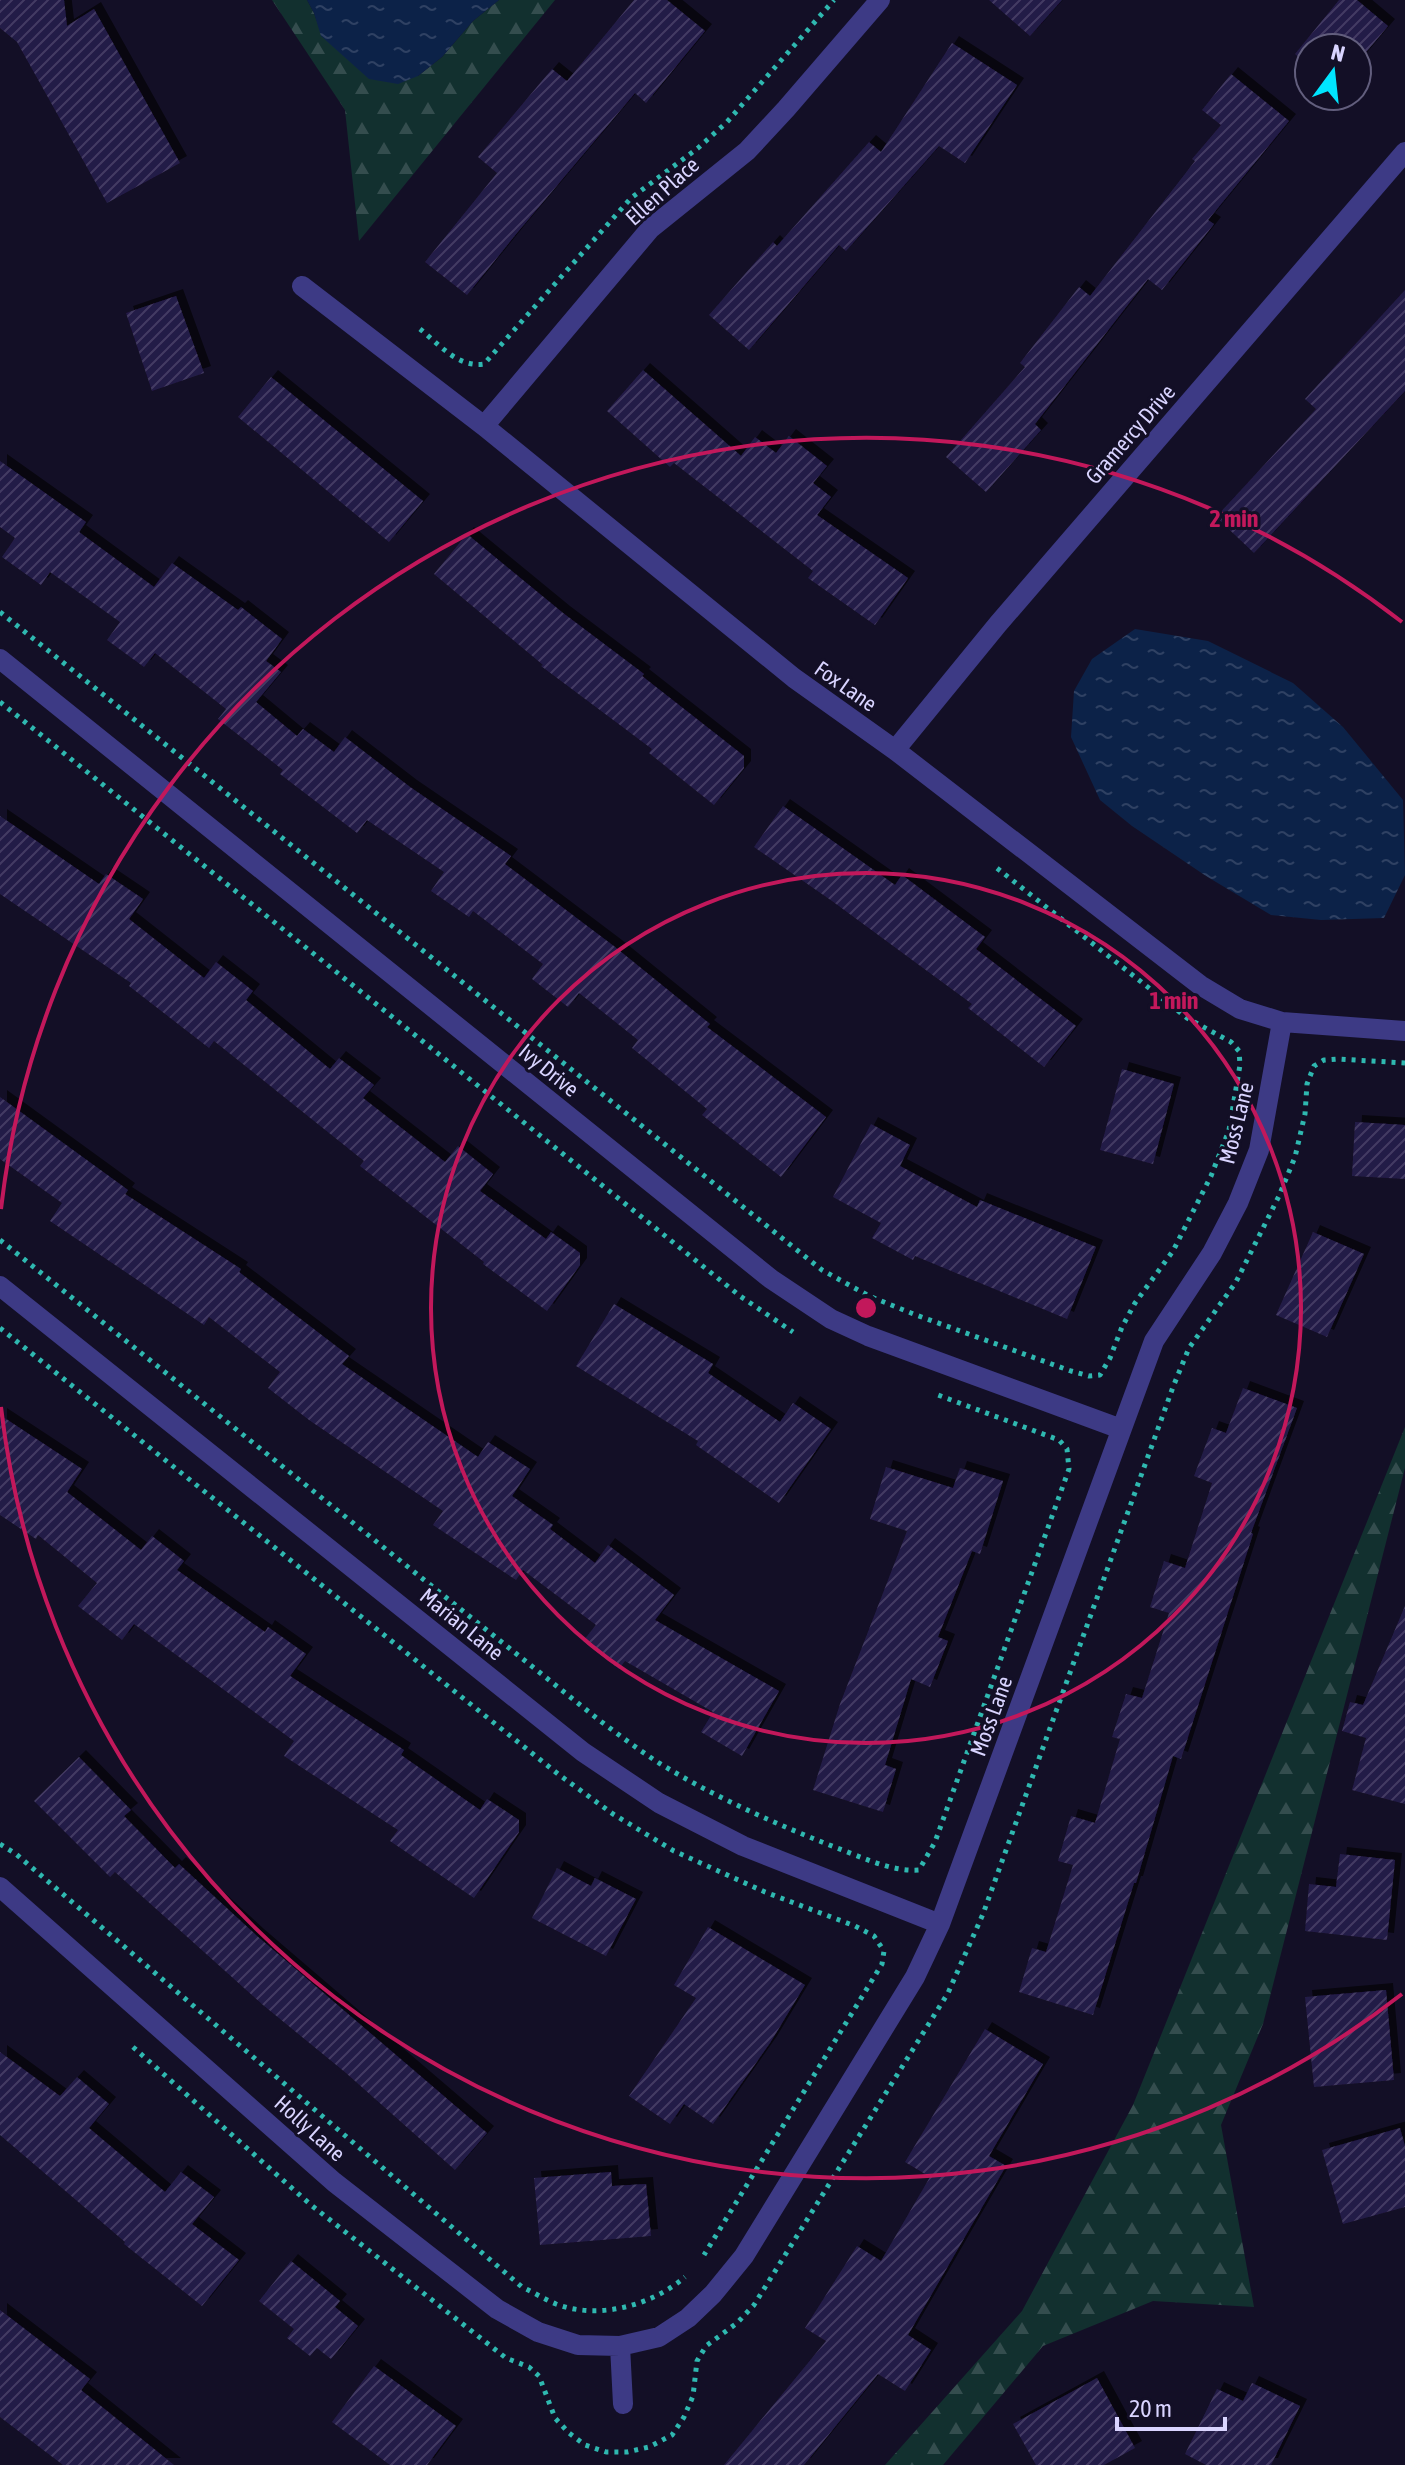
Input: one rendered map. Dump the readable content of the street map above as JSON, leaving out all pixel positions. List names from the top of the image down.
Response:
{
  "streets": {
    "street": [
      "Ellen Place",
      "Gramercy Drive",
      "Fox Lane",
      "Ivy Drive",
      "Moss Lane",
      "Marian Lane",
      "Holly Lane"
    ]
  },
  "crossings": [
    ["Ellen Place", "Fox Lane"],
    ["Gramercy Drive", "Fox Lane"],
    ["Fox Lane", "Moss Lane"],
    ["Ivy Drive", "Moss Lane"],
    ["Moss Lane", "Marian Lane"],
    ["Moss Lane", "Holly Lane"]
  ],
  "scale_bar": "20 m",
  "north": "top",
  "rings": ["2 min", "1 min"]
}
